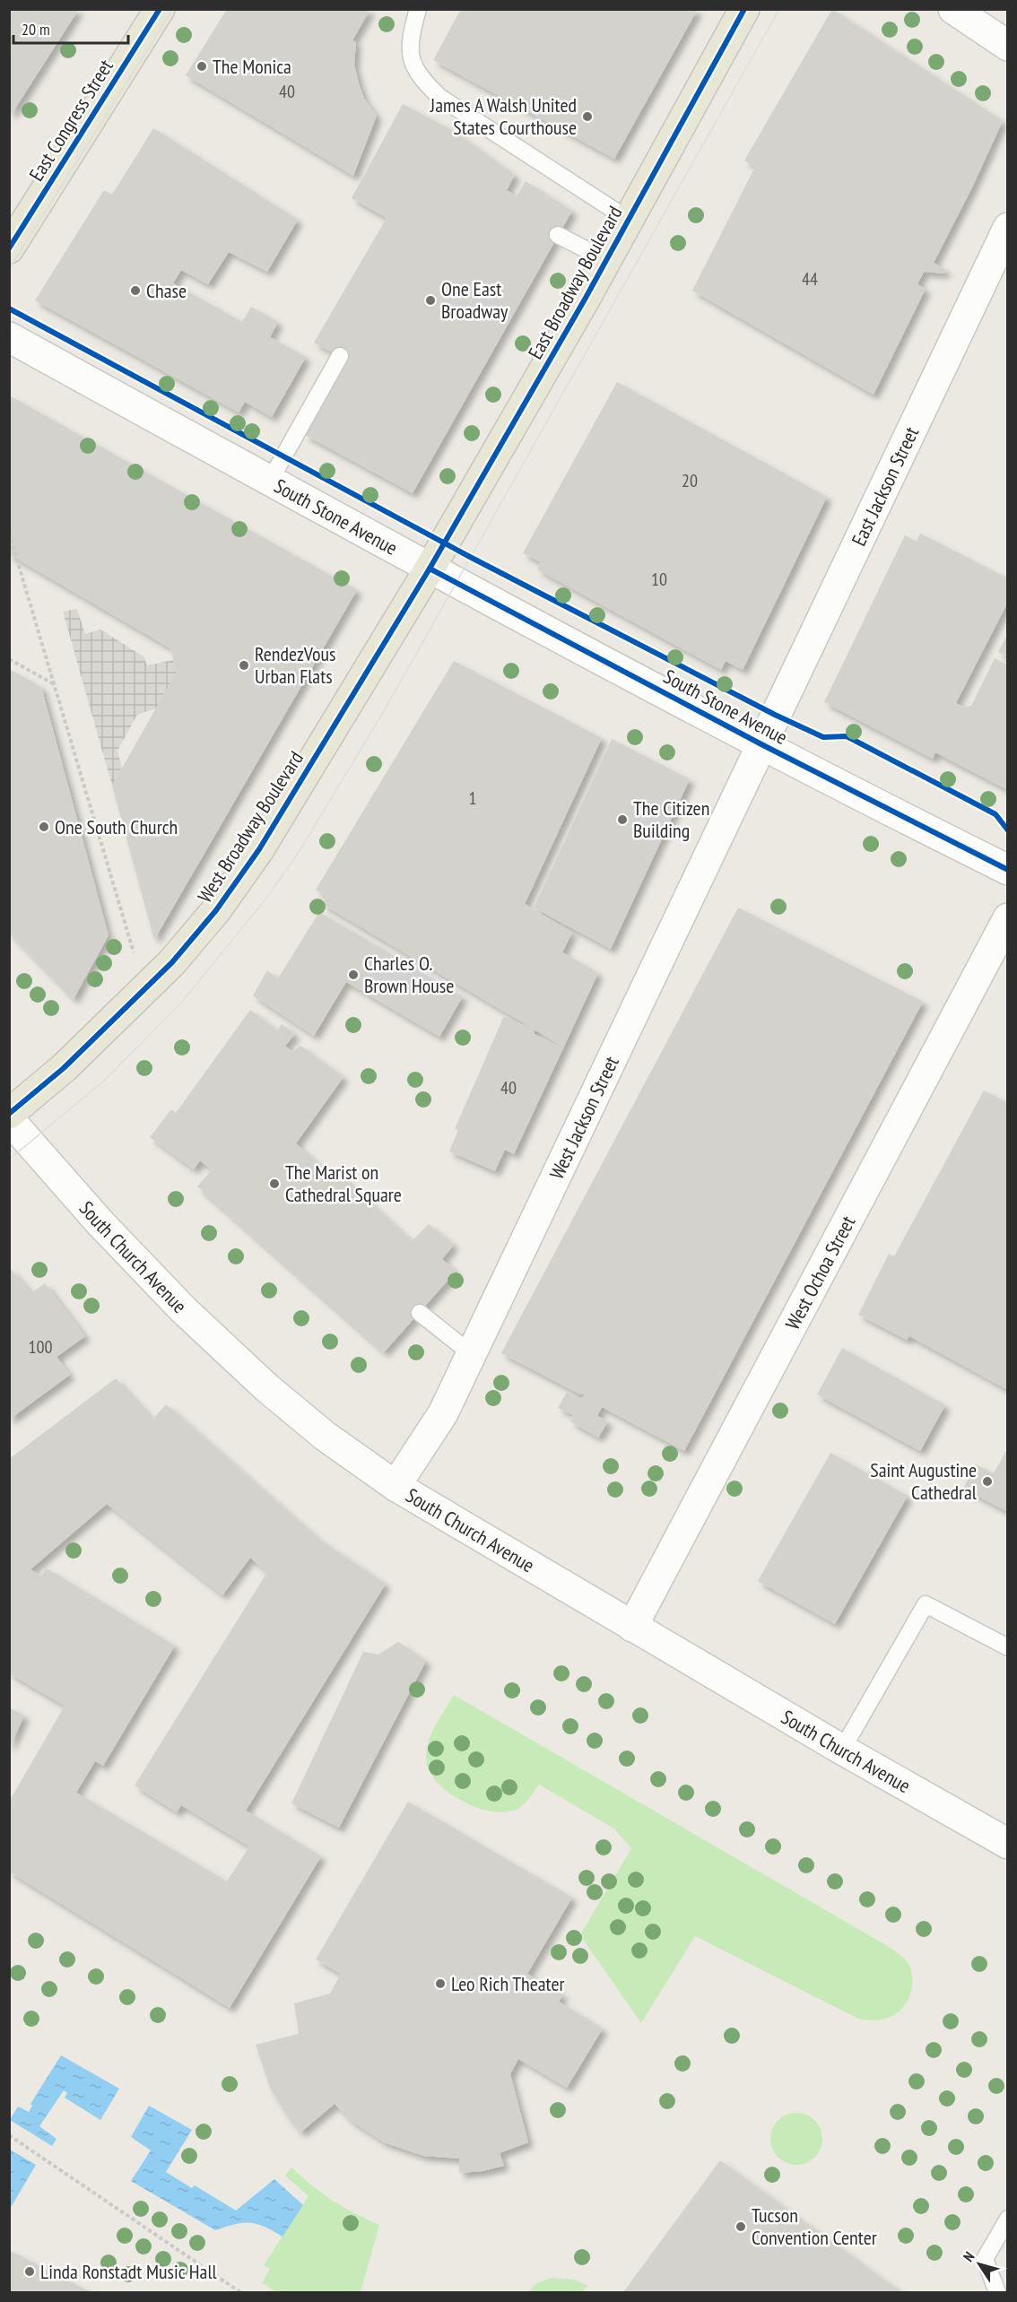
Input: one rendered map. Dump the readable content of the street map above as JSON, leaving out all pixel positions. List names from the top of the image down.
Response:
{
  "streets": {
    "main road": ["East Congress Street", "East Broadway Boulevard", "West Broadway Boulevard"],
    "street": [
      "East Jackson Street",
      "South Stone Avenue",
      "West Jackson Street",
      "South Church Avenue",
      "West Ochoa Street"
    ]
  },
  "crossings": [
    ["East Broadway Boulevard", "South Stone Avenue"],
    ["East Broadway Boulevard", "West Broadway Boulevard"],
    ["East Jackson Street", "South Stone Avenue"],
    ["East Jackson Street", "West Jackson Street"],
    ["South Stone Avenue", "West Broadway Boulevard"],
    ["South Stone Avenue", "West Jackson Street"],
    ["West Jackson Street", "South Church Avenue"],
    ["South Church Avenue", "West Ochoa Street"]
  ],
  "places": [
    "The Monica",
    "James A Walsh United States Courthouse",
    "Chase",
    "One East Broadway",
    "RendezVous Urban Flats",
    "The Citizen Building",
    "One South Church",
    "Charles O. Brown House",
    "The Marist on Cathedral Square",
    "Saint Augustine Cathedral",
    "Leo Rich Theater",
    "Tucson Convention Center",
    "Linda Ronstadt Music Hall"
  ],
  "house_numbers": [
    "40",
    "44",
    "20",
    "10",
    "1",
    "40",
    "100"
  ],
  "scale_bar": "20 m",
  "north": "top left"
}
